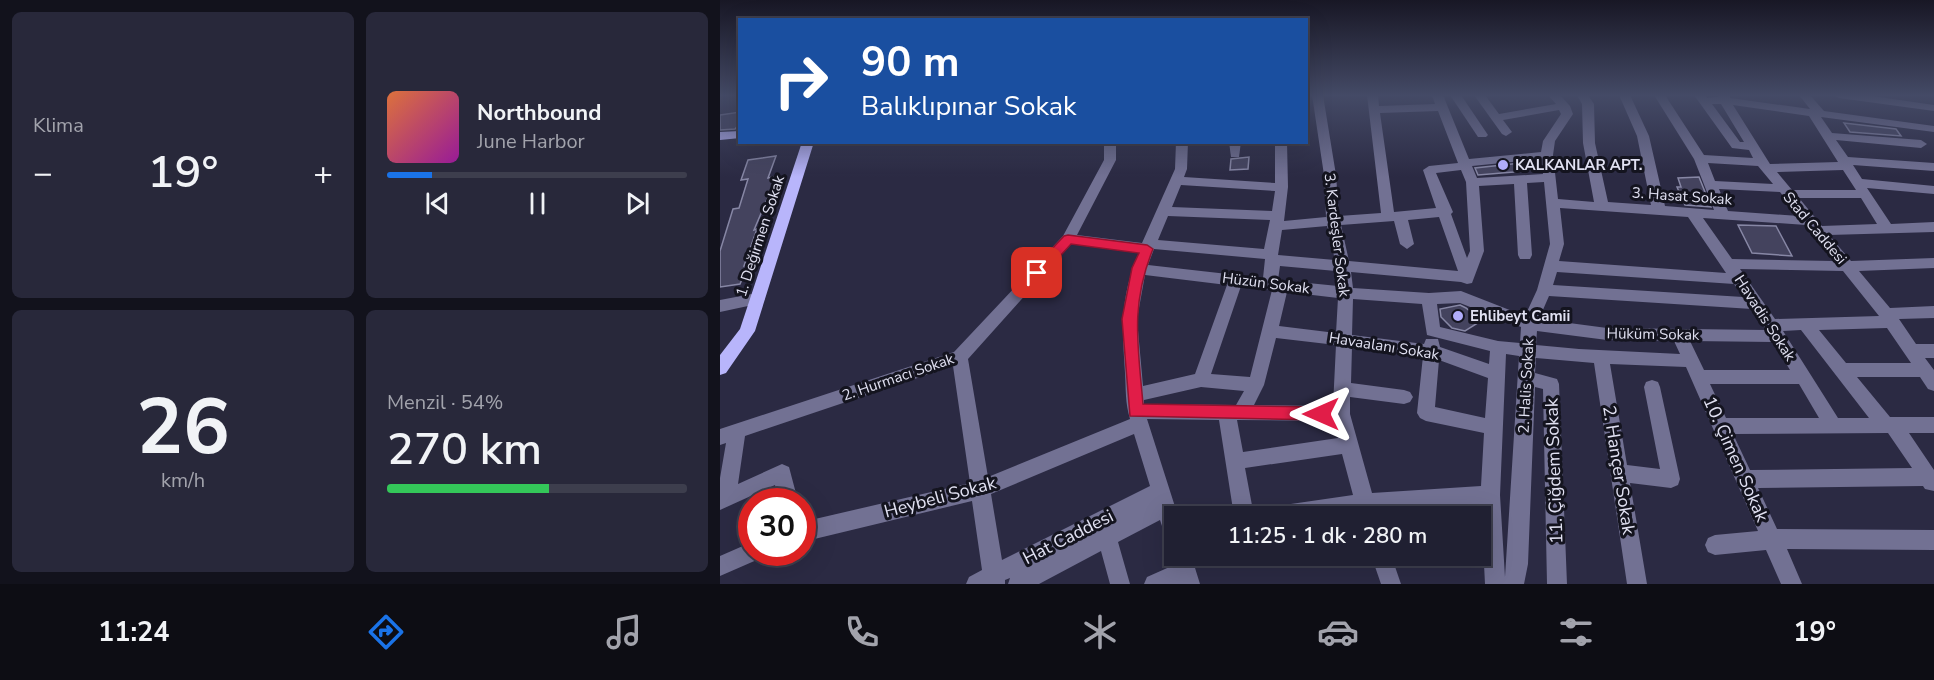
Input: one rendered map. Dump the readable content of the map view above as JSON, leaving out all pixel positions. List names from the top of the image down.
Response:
{
  "streets": {
    "main road": ["1. Değirmen Sokak"],
    "street": [
      "3. Hasat Sokak",
      "Stad Caddesi",
      "3. Kardeşler Sokak",
      "Hüzün Sokak",
      "Havadis Sokak",
      "Hüküm Sokak",
      "Havaalanı Sokak",
      "2. Hurmacı Sokak",
      "2. Halis Sokak",
      "10. Çimen Sokak",
      "2. Hançer Sokak",
      "11. Çiğdem Sokak",
      "Heybeli Sokak",
      "Hat Caddesi"
    ]
  },
  "crossings": [
    ["3. Hasat Sokak", "Stad Caddesi"],
    ["3. Hasat Sokak", "Havadis Sokak"],
    ["3. Hasat Sokak", "2. Halis Sokak"],
    ["Stad Caddesi", "Hüküm Sokak"],
    ["3. Kardeşler Sokak", "Hüzün Sokak"],
    ["3. Kardeşler Sokak", "Havaalanı Sokak"],
    ["Hüzün Sokak", "Hüküm Sokak"],
    ["Hüzün Sokak", "2. Halis Sokak"],
    ["Havadis Sokak", "Hüküm Sokak"],
    ["Hüküm Sokak", "2. Halis Sokak"],
    ["Hüküm Sokak", "10. Çimen Sokak"],
    ["2. Halis Sokak", "11. Çiğdem Sokak"]
  ],
  "places": ["KALKANLAR APT.", "Ehlibeyt Camii"],
  "page": {
    "tile": [
      "Klima",
      ["26", "km/h"],
      ["Menzil · 54%", "270 km"]
    ],
    "turn": ["90 m", "Balıklıpınar Sokak"],
    "song": ["Northbound", "June Harbor"],
    "heat": ["−", "19°", "+"],
    "limit": "30",
    "trip": "11:25 · 1 dk · 280 m",
    "tabs": ["11:24", "19°"]
  }
}
